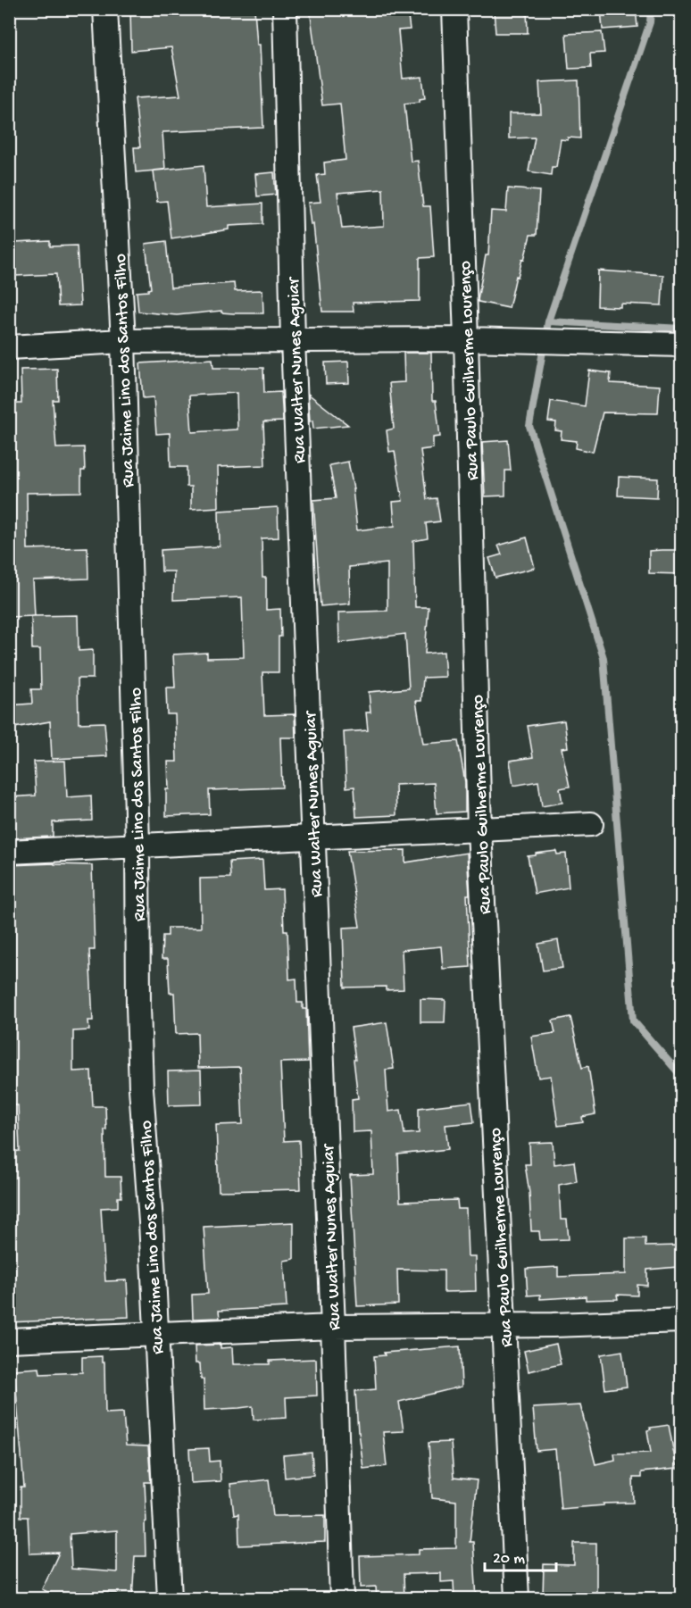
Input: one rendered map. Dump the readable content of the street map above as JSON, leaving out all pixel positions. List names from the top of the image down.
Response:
{
  "streets": {
    "street": ["Rua Jaime Lino dos Santos Filho", "Rua Walter Nunes Aguiar", "Rua Paulo Guilherme Lourenço"]
  },
  "scale_bar": "20 m"
}
